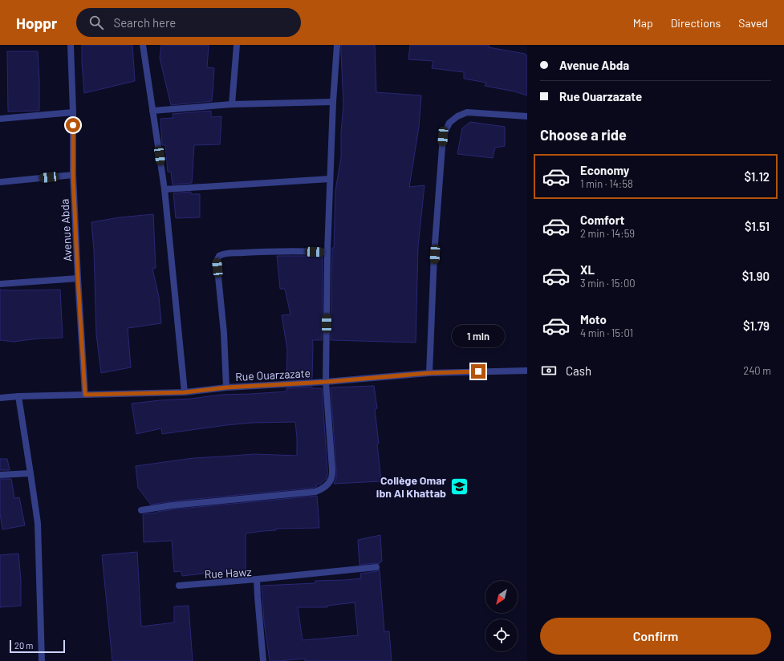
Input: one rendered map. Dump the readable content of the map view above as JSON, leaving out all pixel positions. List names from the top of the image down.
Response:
{
  "streets": {
    "street": ["Avenue Abda", "Rue Ouarzazate", "Rue Hawz"]
  },
  "crossings": [
    ["Avenue Abda", "Rue Ouarzazate"]
  ],
  "places": {
    "school or university": ["Collège Omar ibn Al Khattab"]
  },
  "scale_bar": "20 m",
  "north": "bottom left",
  "page": {
    "header": "Hoppr",
    "search": "Search here",
    "nav": ["Map", "Directions", "Saved"],
    "banner": ["Avenue Abda", "Rue Ouarzazate"],
    "heading": "Choose a ride",
    "list": [
      {
        "name": "Economy",
        "note": "1 min · 14:58",
        "value": "$1.12"
      },
      {
        "name": "Comfort",
        "note": "2 min · 14:59",
        "value": "$1.51"
      },
      {
        "name": "XL",
        "note": "3 min · 15:00",
        "value": "$1.90"
      },
      {
        "name": "Moto",
        "note": "4 min · 15:01",
        "value": "$1.79"
      }
    ],
    "bubble": "1 min",
    "pay": ["Cash", "240 m"],
    "buttons": "Confirm",
    "scale": "20 m"
  }
}
